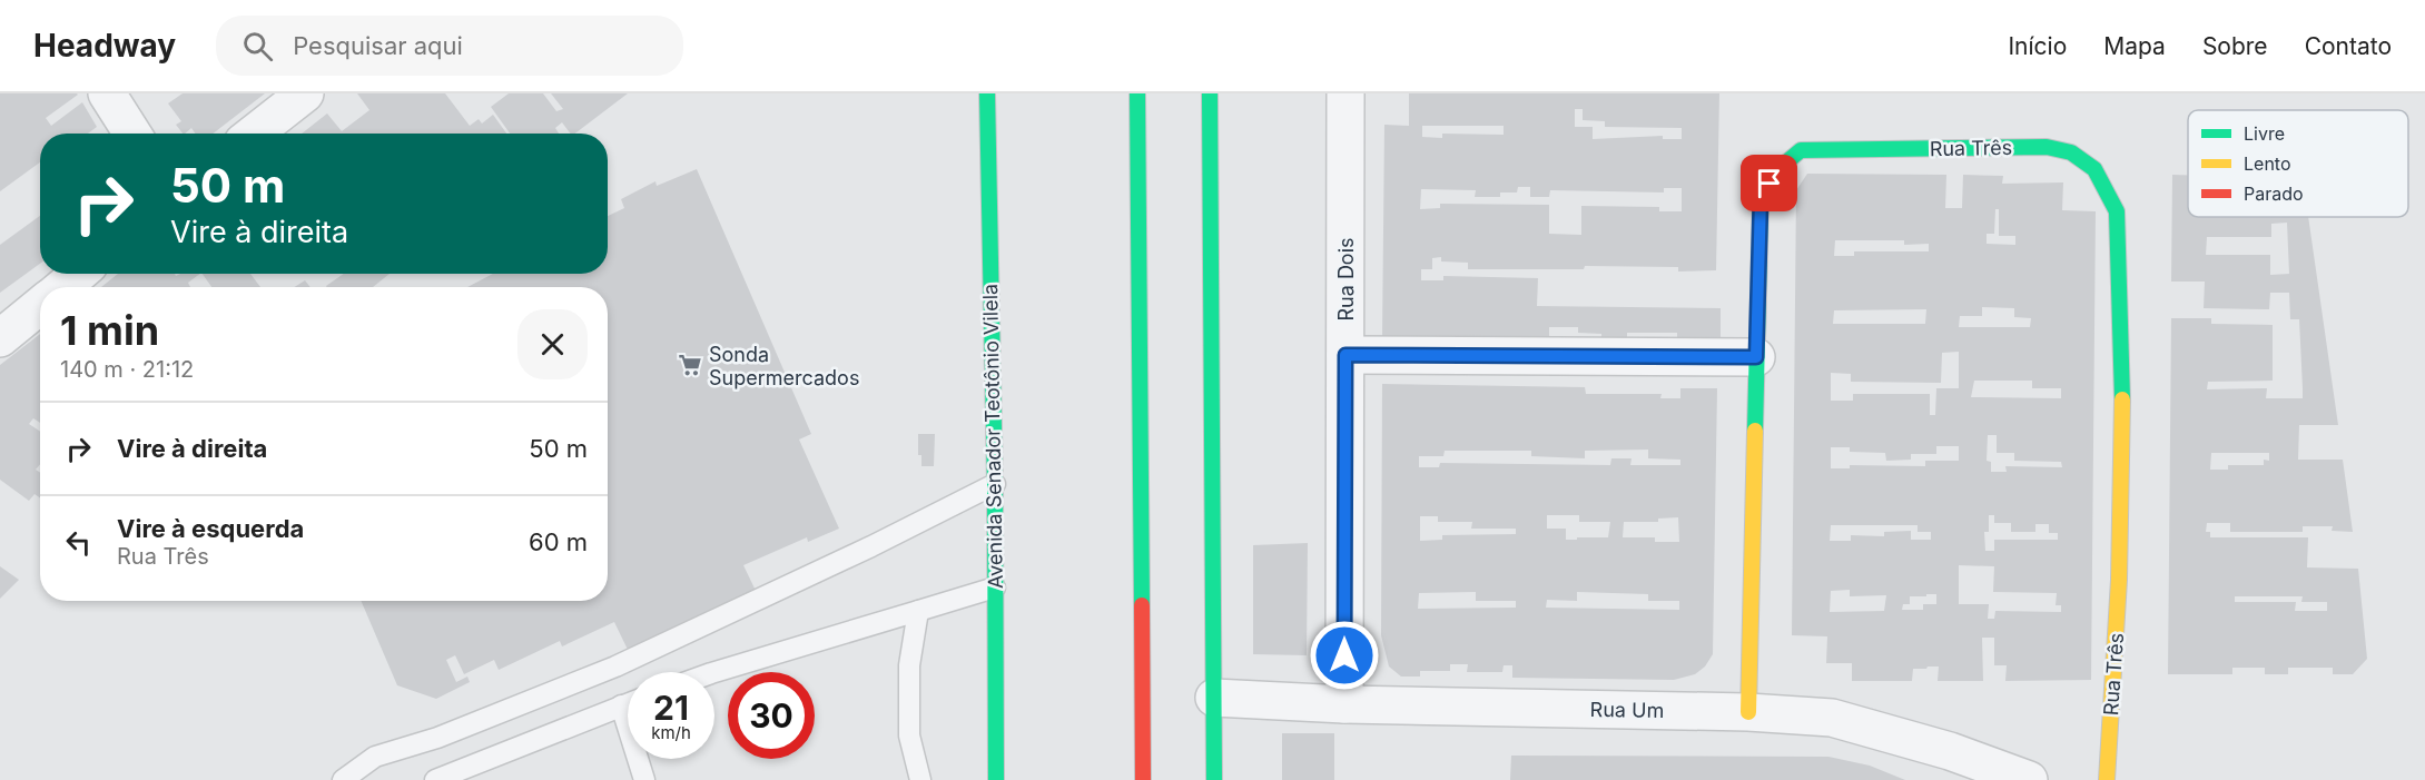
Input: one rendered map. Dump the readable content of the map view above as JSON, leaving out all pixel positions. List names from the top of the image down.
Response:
{
  "streets": {
    "street": [
      "Rua Três",
      "Rua Dois",
      "Avenida Senador Teotônio Vilela",
      "Rua Um"
    ]
  },
  "crossings": [
    ["Rua Três", "Rua Um"],
    ["Rua Dois", "Rua Um"]
  ],
  "places": {
    "supermarket": ["Sonda Supermercados"]
  },
  "legend": ["Livre", "Lento", "Parado"],
  "page": {
    "header": "Headway",
    "search": "Pesquisar aqui",
    "nav": [
      "Início",
      "Mapa",
      "Sobre",
      "Contato"
    ],
    "turn": ["50 m", "Vire à direita"],
    "heading": ["1 min", "140 m · 21:12"],
    "list": [
      {
        "name": "Vire à direita",
        "value": "50 m"
      },
      {
        "name": "Vire à esquerda",
        "note": "Rua Três",
        "value": "60 m"
      }
    ],
    "speed": "21 km/h",
    "limit": "30"
  }
}
